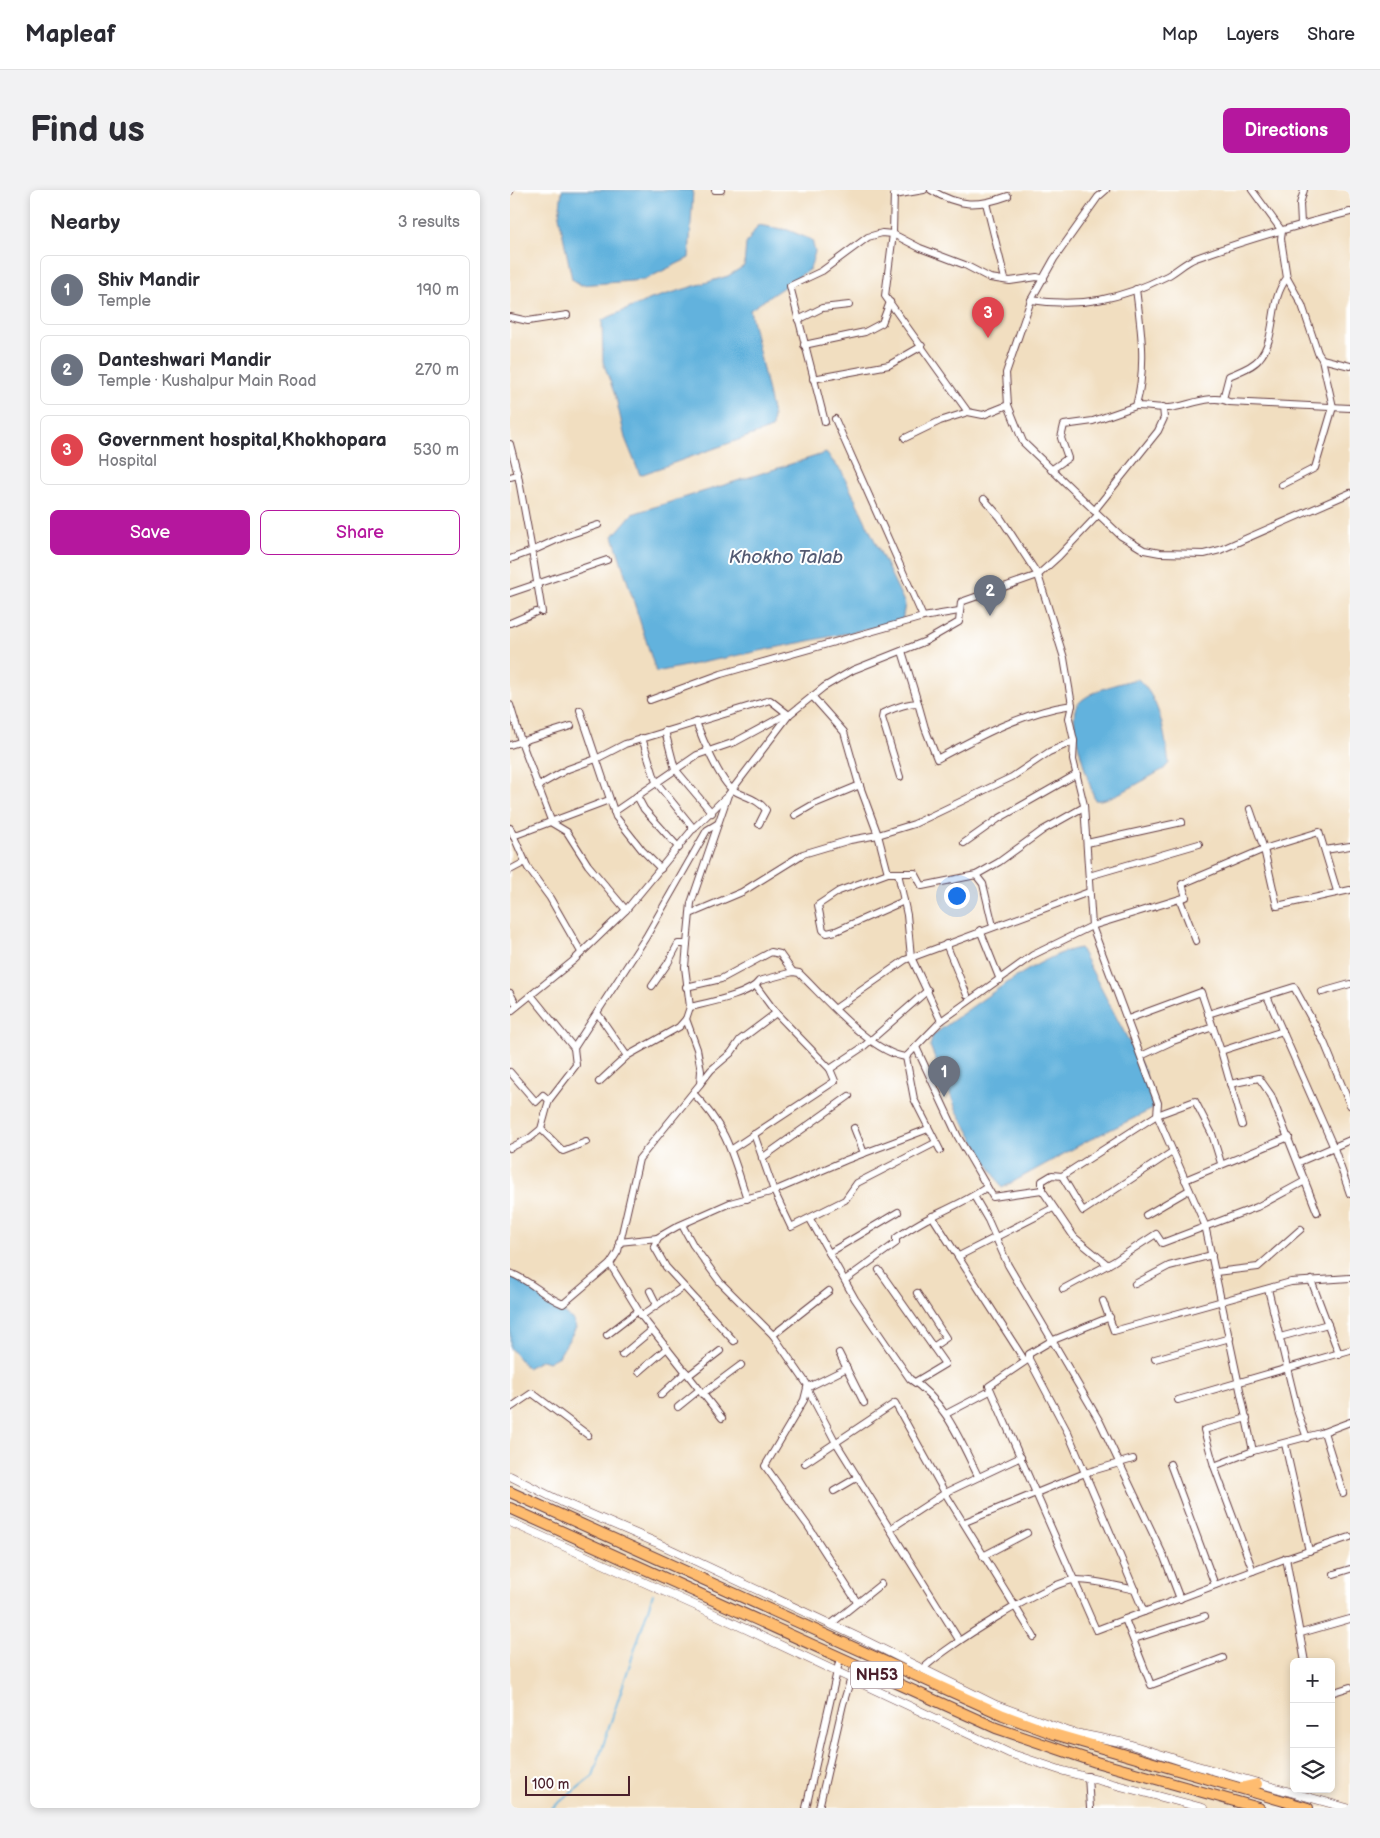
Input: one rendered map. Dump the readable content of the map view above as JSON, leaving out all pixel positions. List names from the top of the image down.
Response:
{
  "streets": {
    "highway": ["NH53"]
  },
  "water": ["Khokho Talab"],
  "scale_bar": "100 m",
  "page": {
    "header": "Mapleaf",
    "nav": ["Map", "Layers", "Share"],
    "buttons": [
      "Directions",
      ["Save", "Share"]
    ],
    "title": "Find us",
    "heading": ["Nearby", "3 results"],
    "list": [
      {
        "mark": "1",
        "name": "Shiv Mandir",
        "note": "Temple",
        "value": "190 m"
      },
      {
        "mark": "2",
        "name": "Danteshwari Mandir",
        "note": "Temple · Kushalpur Main Road",
        "value": "270 m"
      },
      {
        "mark": "3",
        "name": "Government hospital,Khokhopara",
        "note": "Hospital",
        "value": "530 m"
      }
    ],
    "pins": ["3", "2", "1"],
    "map_buttons": ["+", "−"],
    "scale": "100 m"
  }
}
